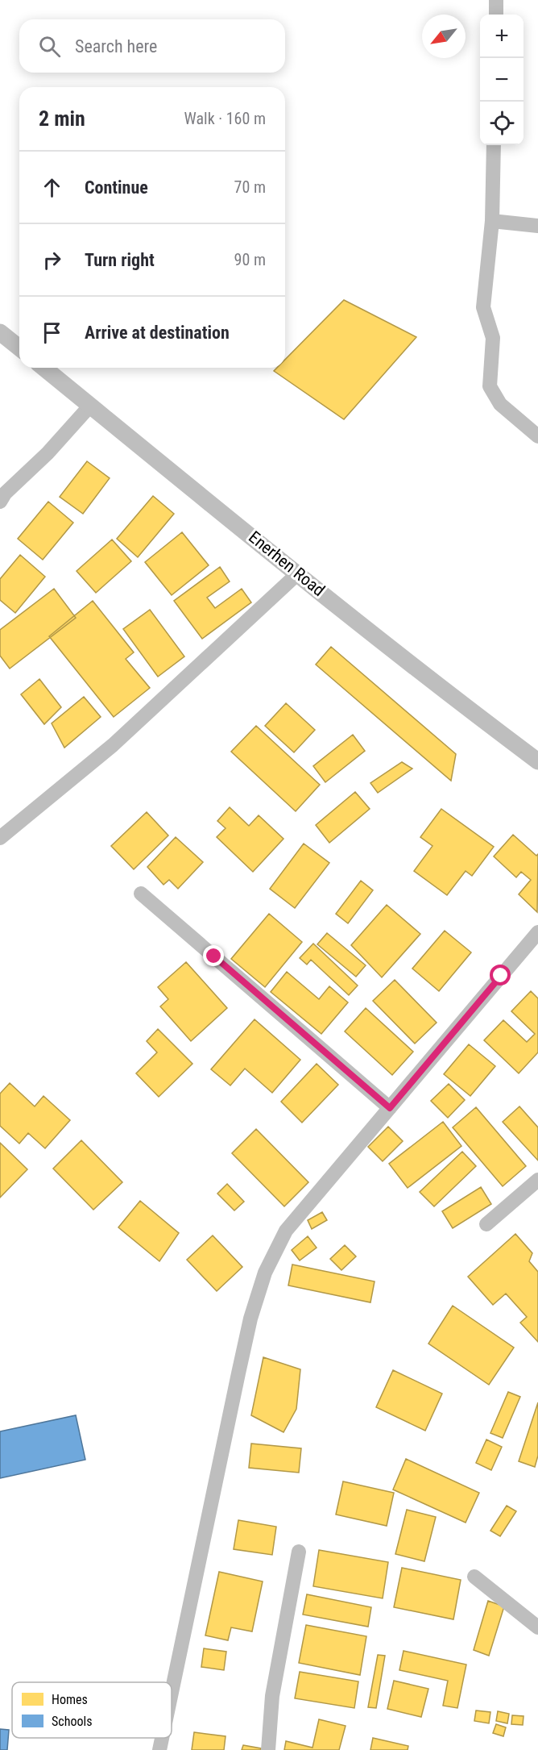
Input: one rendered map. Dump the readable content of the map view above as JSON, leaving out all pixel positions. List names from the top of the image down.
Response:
{
  "streets": {
    "street": ["Enerhen Road"]
  },
  "legend": ["Homes", "Schools"],
  "north": "bottom left",
  "page": {
    "map_buttons": ["+", "−"],
    "search": "Search here",
    "heading": ["2 min", "Walk · 160 m"],
    "list": [
      ["Continue", "70 m"],
      ["Turn right", "90 m"],
      "Arrive at destination"
    ]
  }
}
